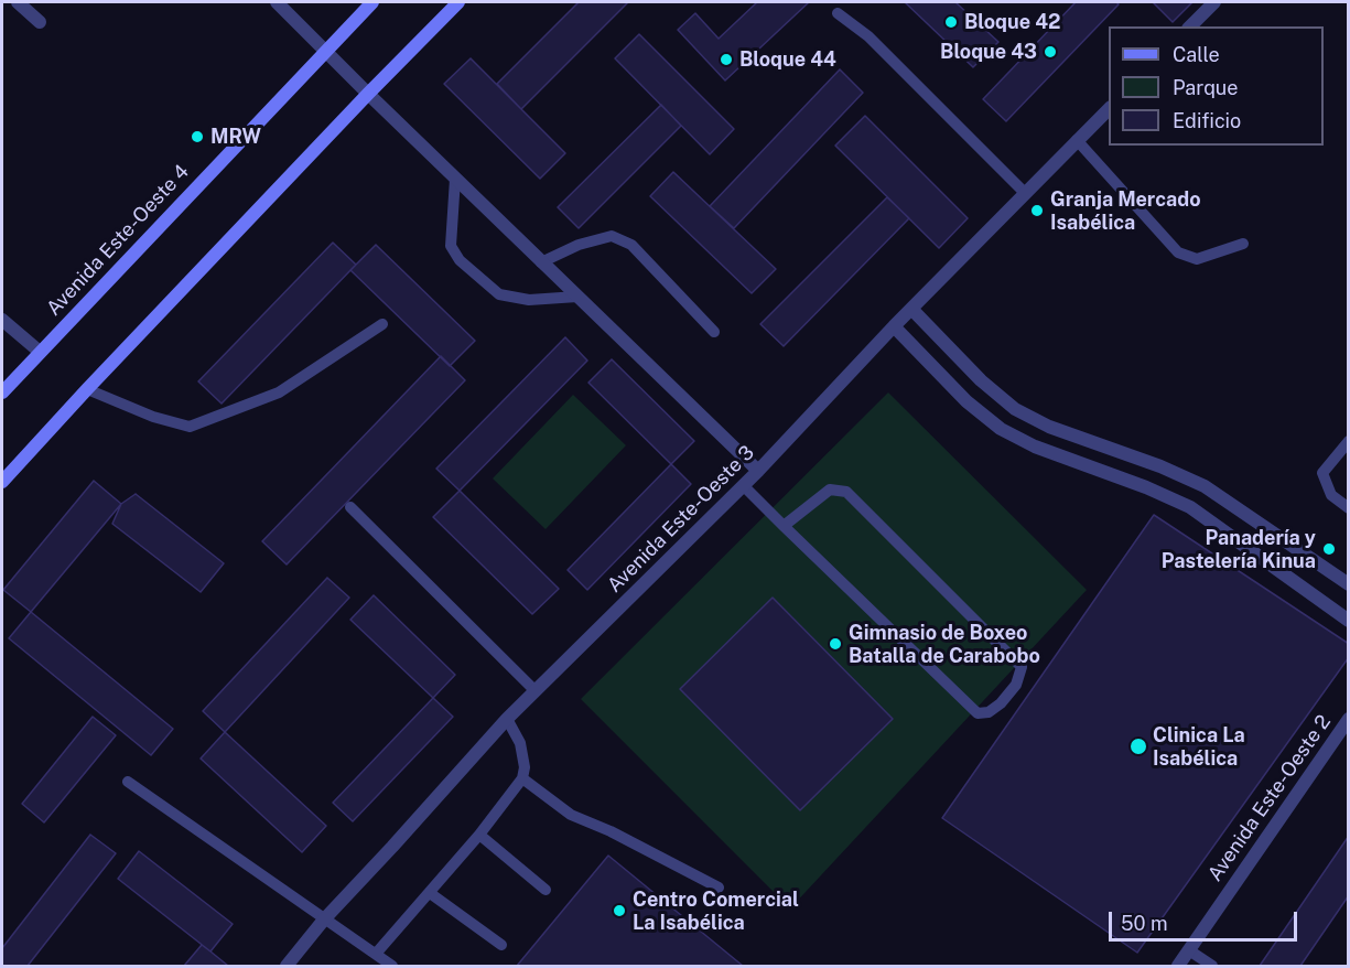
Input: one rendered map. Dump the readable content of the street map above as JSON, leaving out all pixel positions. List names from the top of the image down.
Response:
{
  "streets": {
    "main road": ["Avenida Este-Oeste 4"],
    "street": ["Avenida Este-Oeste 3", "Avenida Este-Oeste 2"]
  },
  "places": [
    "Bloque 42",
    "Bloque 43",
    "Bloque 44",
    "MRW",
    "Granja Mercado Isabélica",
    "Panadería y Pastelería Kinua",
    "Gimnasio de Boxeo Batalla de Carabobo",
    "Clinica La Isabélica",
    "Centro Comercial La Isabélica"
  ],
  "legend": ["Calle", "Parque", "Edificio"],
  "scale_bar": "50 m"
}
